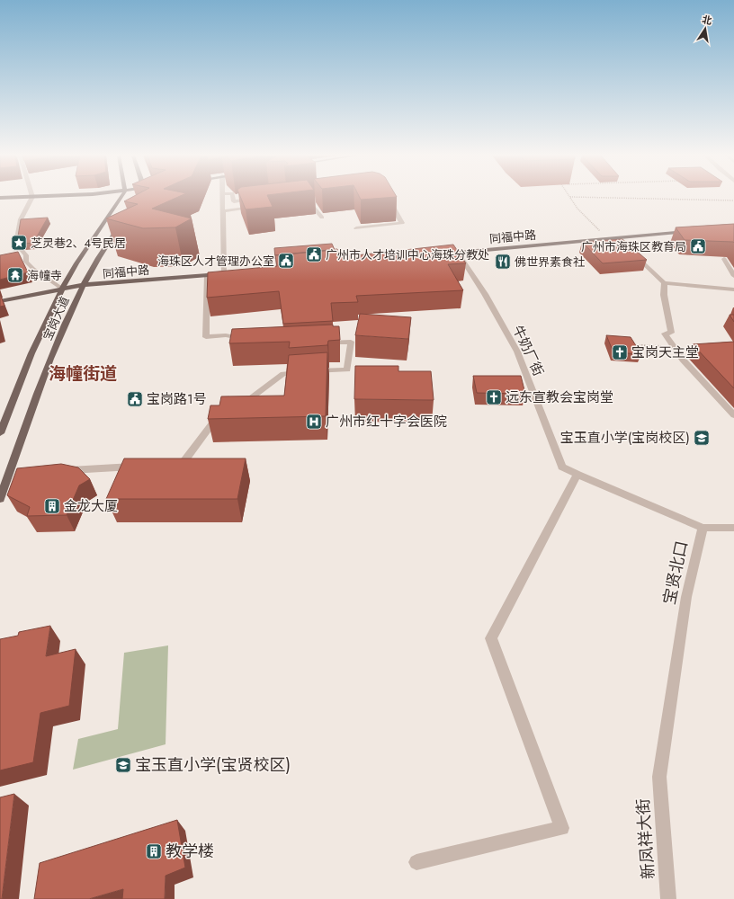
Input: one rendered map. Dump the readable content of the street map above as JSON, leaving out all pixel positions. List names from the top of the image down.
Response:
{
  "streets": {
    "main road": ["同福中路", "宝岗大道"],
    "street": ["牛奶厂街", "宝贤北口", "新凤祥大街"]
  },
  "crossings": [
    ["同福中路", "宝岗大道"],
    ["同福中路", "牛奶厂街"],
    ["牛奶厂街", "宝贤北口"],
    ["宝贤北口", "新凤祥大街"]
  ],
  "districts": ["海幢街道"],
  "places": {
    "place": ["芝灵巷2、4号民居"],
    "public building": [
      "广州市海珠区教育局",
      "广州市人才培训中心海珠分教处",
      "海珠区人才管理办公室",
      "宝岗路1号"
    ],
    "restaurant": ["佛世界素食社"],
    "temple": ["海幢寺"],
    "church": ["宝岗天主堂", "远东宣教会宝岗堂"],
    "hospital": ["广州市红十字会医院"],
    "school or university": ["宝玉直小学(宝岗校区)", "宝玉直小学(宝贤校区)"],
    "building": ["金龙大厦", "教学楼"]
  },
  "north": "top"
}
